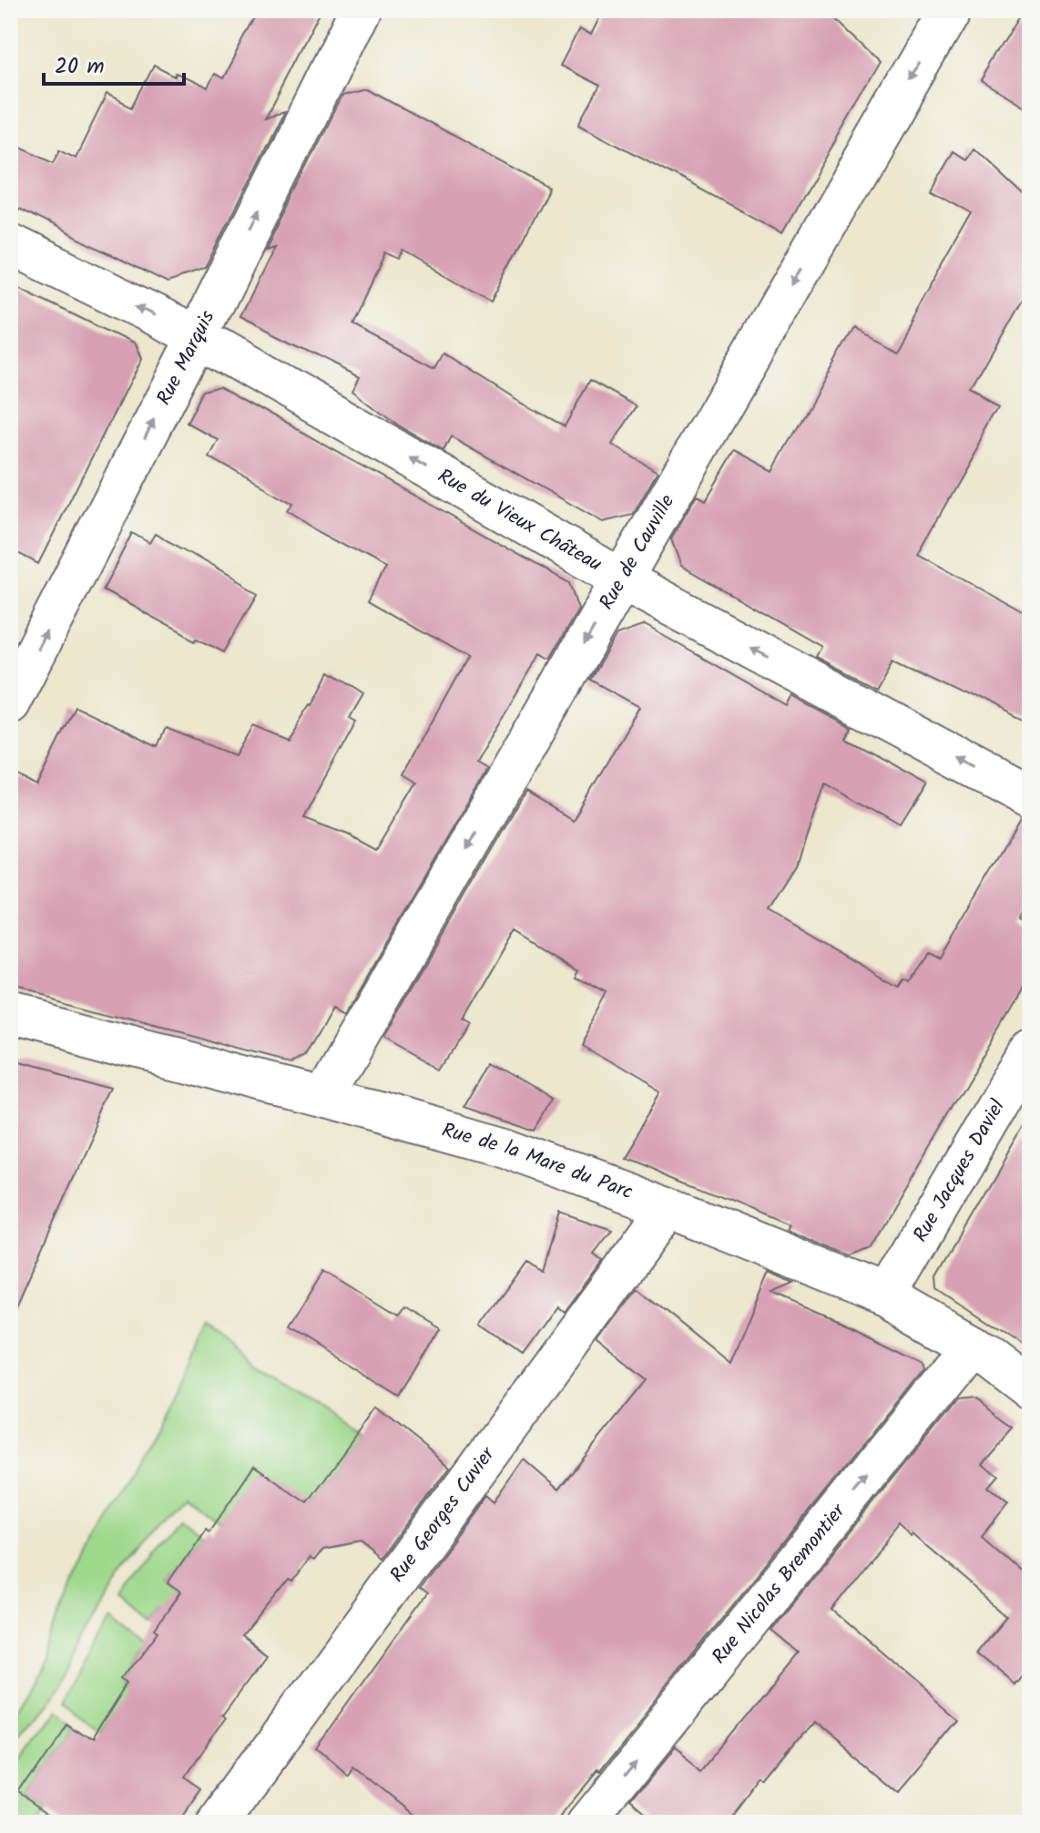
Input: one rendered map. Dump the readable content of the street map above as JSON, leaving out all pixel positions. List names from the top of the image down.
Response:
{
  "streets": {
    "street": [
      "Rue Marquis",
      "Rue du Vieux Château",
      "Rue de Cauville",
      "Rue de la Mare du Parc",
      "Rue Jacques Daviel",
      "Rue Georges Cuvier",
      "Rue Nicolas Bremontier"
    ]
  },
  "crossings": [
    ["Rue Marquis", "Rue du Vieux Château"],
    ["Rue du Vieux Château", "Rue de Cauville"],
    ["Rue de Cauville", "Rue de la Mare du Parc"],
    ["Rue de la Mare du Parc", "Rue Jacques Daviel"],
    ["Rue de la Mare du Parc", "Rue Georges Cuvier"],
    ["Rue de la Mare du Parc", "Rue Nicolas Bremontier"]
  ],
  "one_way": [
    "Rue Marquis",
    "Rue du Vieux Château",
    "Rue de Cauville",
    "Rue Nicolas Bremontier"
  ],
  "scale_bar": "20 m"
}
